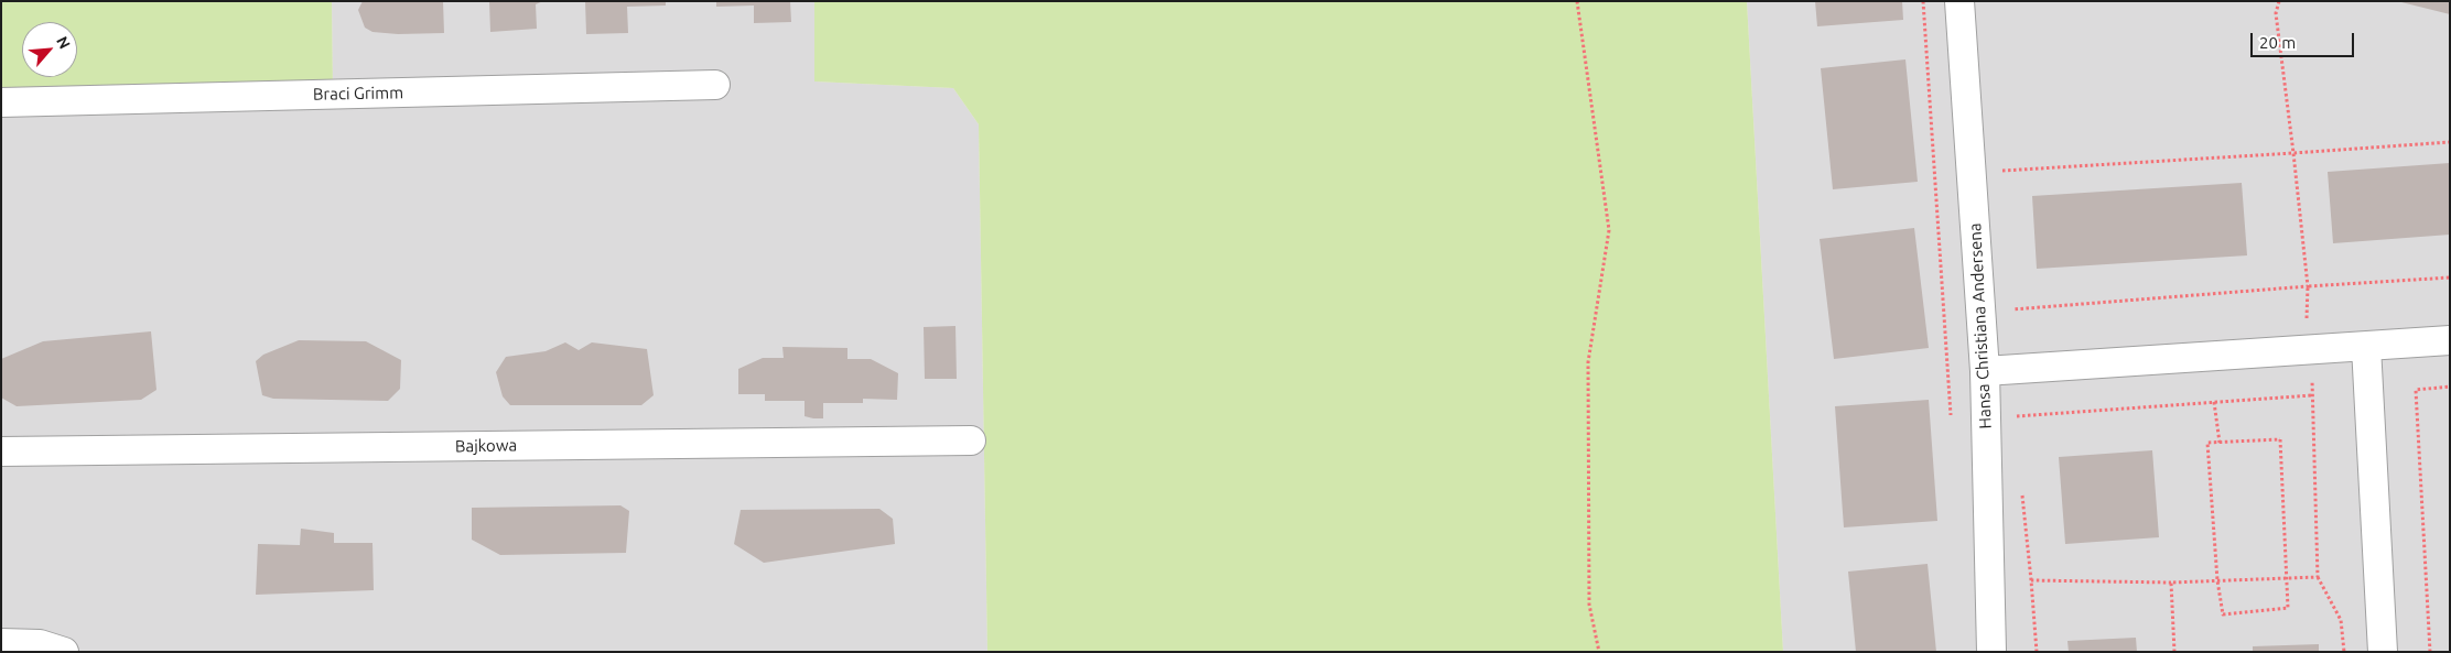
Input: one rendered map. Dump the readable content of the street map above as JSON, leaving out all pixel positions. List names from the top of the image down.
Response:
{
  "streets": {
    "street": ["Braci Grimm", "Hansa Christiana Andersena", "Bajkowa"]
  },
  "scale_bar": "20 m",
  "north": "top right"
}
